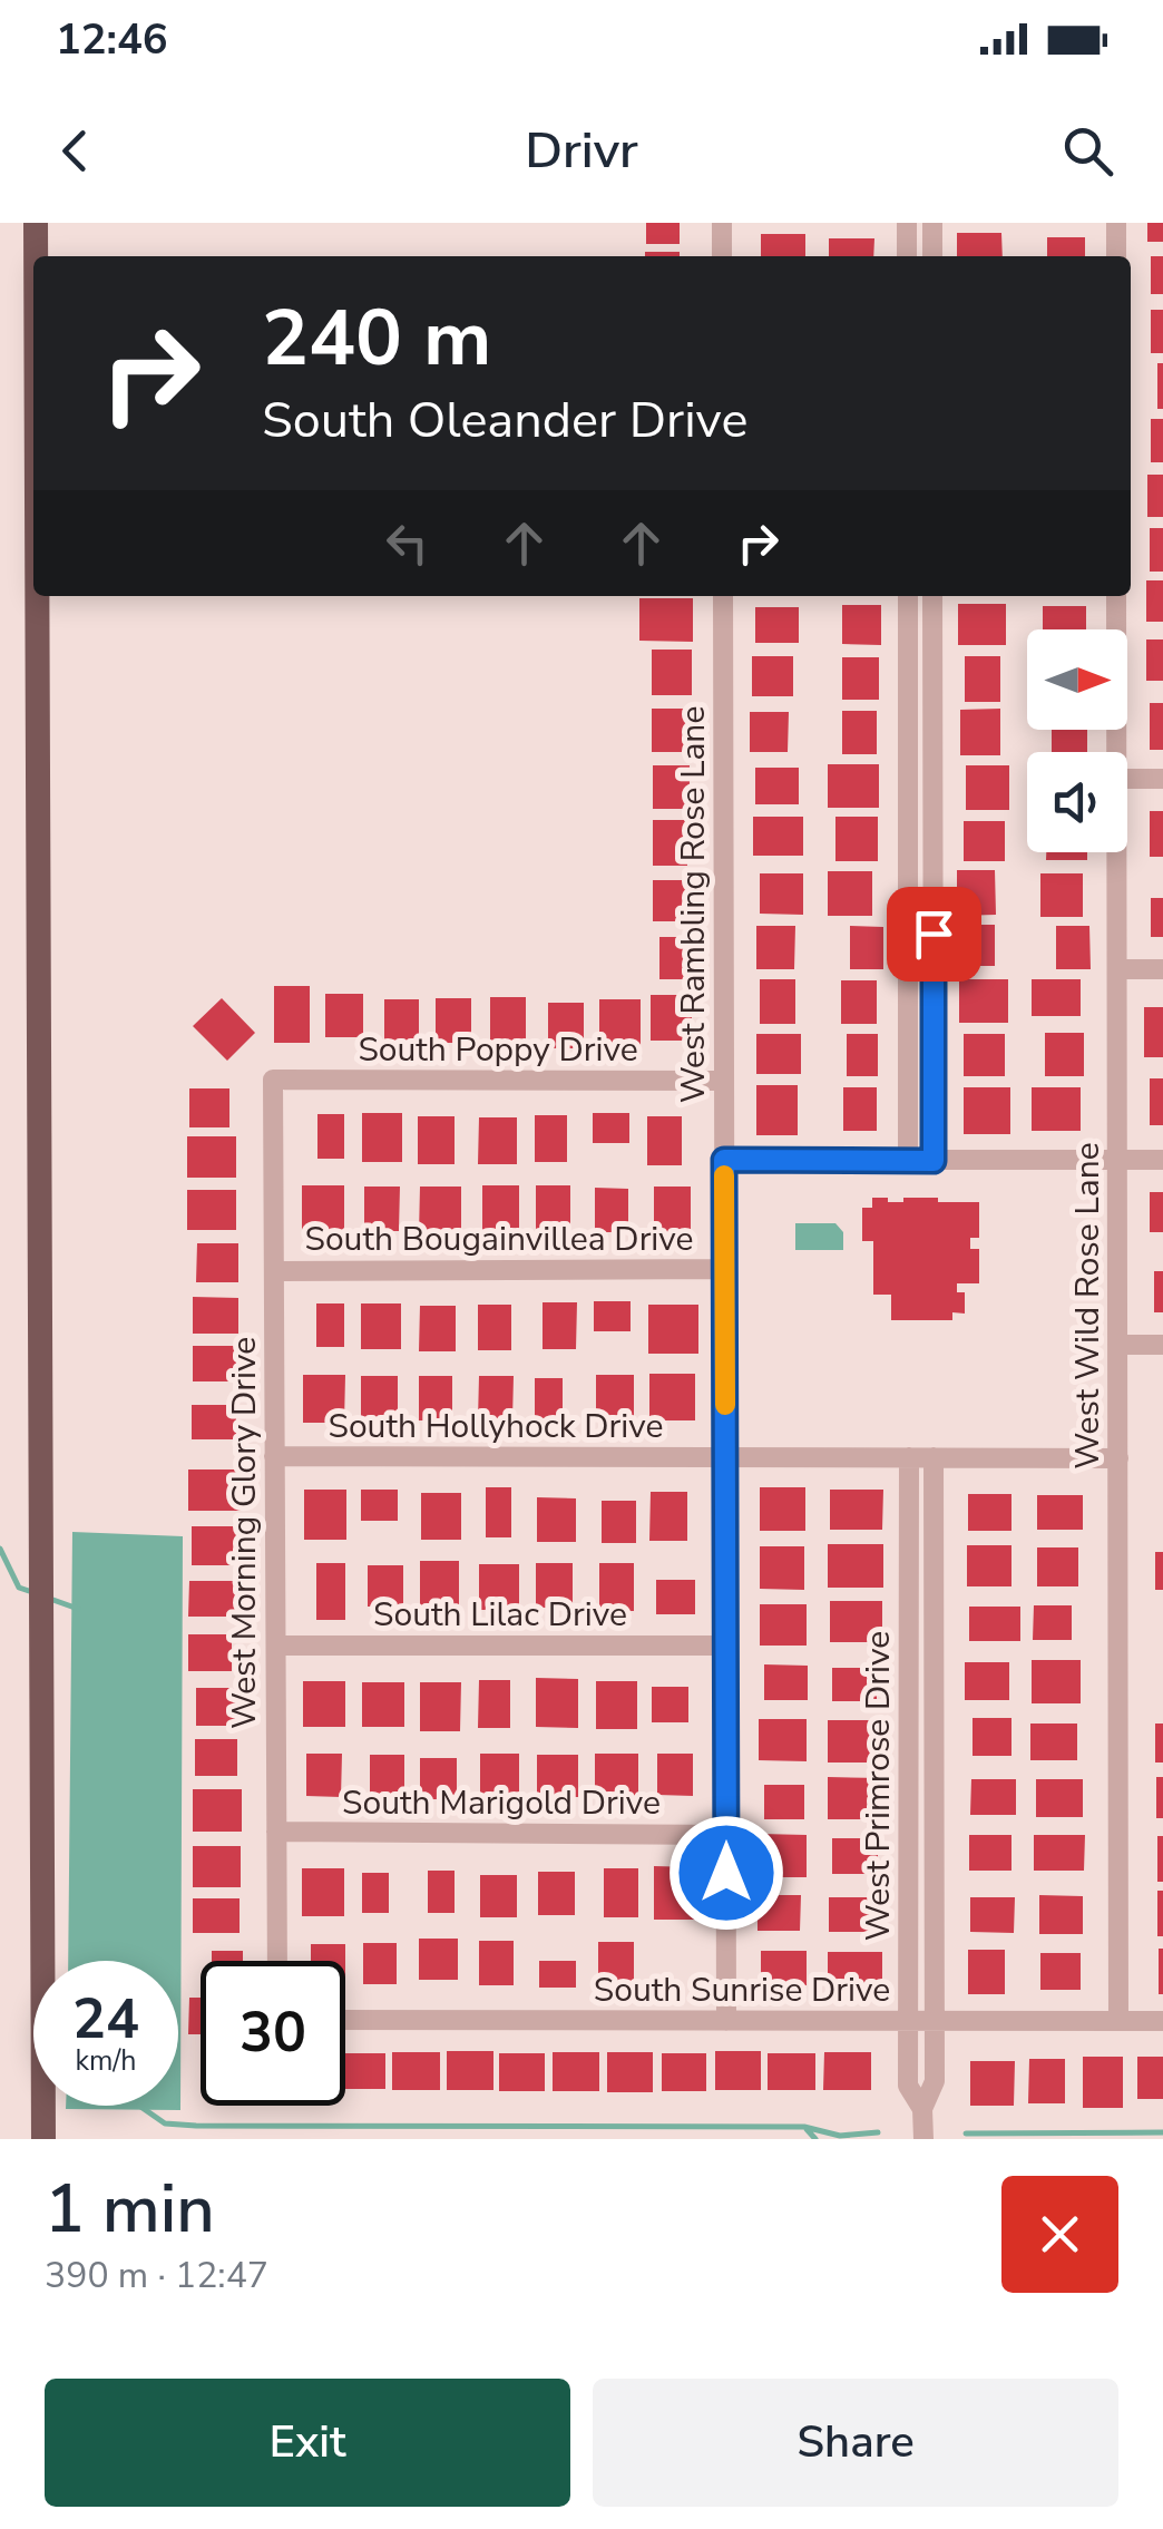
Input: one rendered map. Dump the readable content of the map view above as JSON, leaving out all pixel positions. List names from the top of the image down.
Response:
{
  "streets": {
    "street": [
      "West Rambling Rose Lane",
      "South Poppy Drive",
      "South Bougainvillea Drive",
      "West Wild Rose Lane",
      "South Hollyhock Drive",
      "West Morning Glory Drive",
      "South Lilac Drive",
      "West Primrose Drive",
      "South Marigold Drive",
      "South Sunrise Drive"
    ]
  },
  "crossings": [
    ["West Rambling Rose Lane", "South Poppy Drive"],
    ["West Rambling Rose Lane", "South Bougainvillea Drive"],
    ["West Rambling Rose Lane", "South Hollyhock Drive"],
    ["West Rambling Rose Lane", "South Lilac Drive"],
    ["West Rambling Rose Lane", "South Marigold Drive"],
    ["West Rambling Rose Lane", "South Sunrise Drive"],
    ["South Poppy Drive", "West Morning Glory Drive"],
    ["South Bougainvillea Drive", "West Morning Glory Drive"],
    ["West Wild Rose Lane", "South Hollyhock Drive"],
    ["West Wild Rose Lane", "South Sunrise Drive"],
    ["South Hollyhock Drive", "West Morning Glory Drive"],
    ["South Hollyhock Drive", "West Primrose Drive"],
    ["West Morning Glory Drive", "South Lilac Drive"],
    ["West Morning Glory Drive", "South Marigold Drive"],
    ["West Primrose Drive", "South Sunrise Drive"]
  ],
  "north": "right",
  "page": {
    "status": "12:46",
    "header": "Drivr",
    "turn": ["240 m", "South Oleander Drive"],
    "speed": "24 km/h",
    "limit": "30",
    "heading": ["1 min", "390 m · 12:47"],
    "buttons": ["Exit", "Share"]
  }
}
